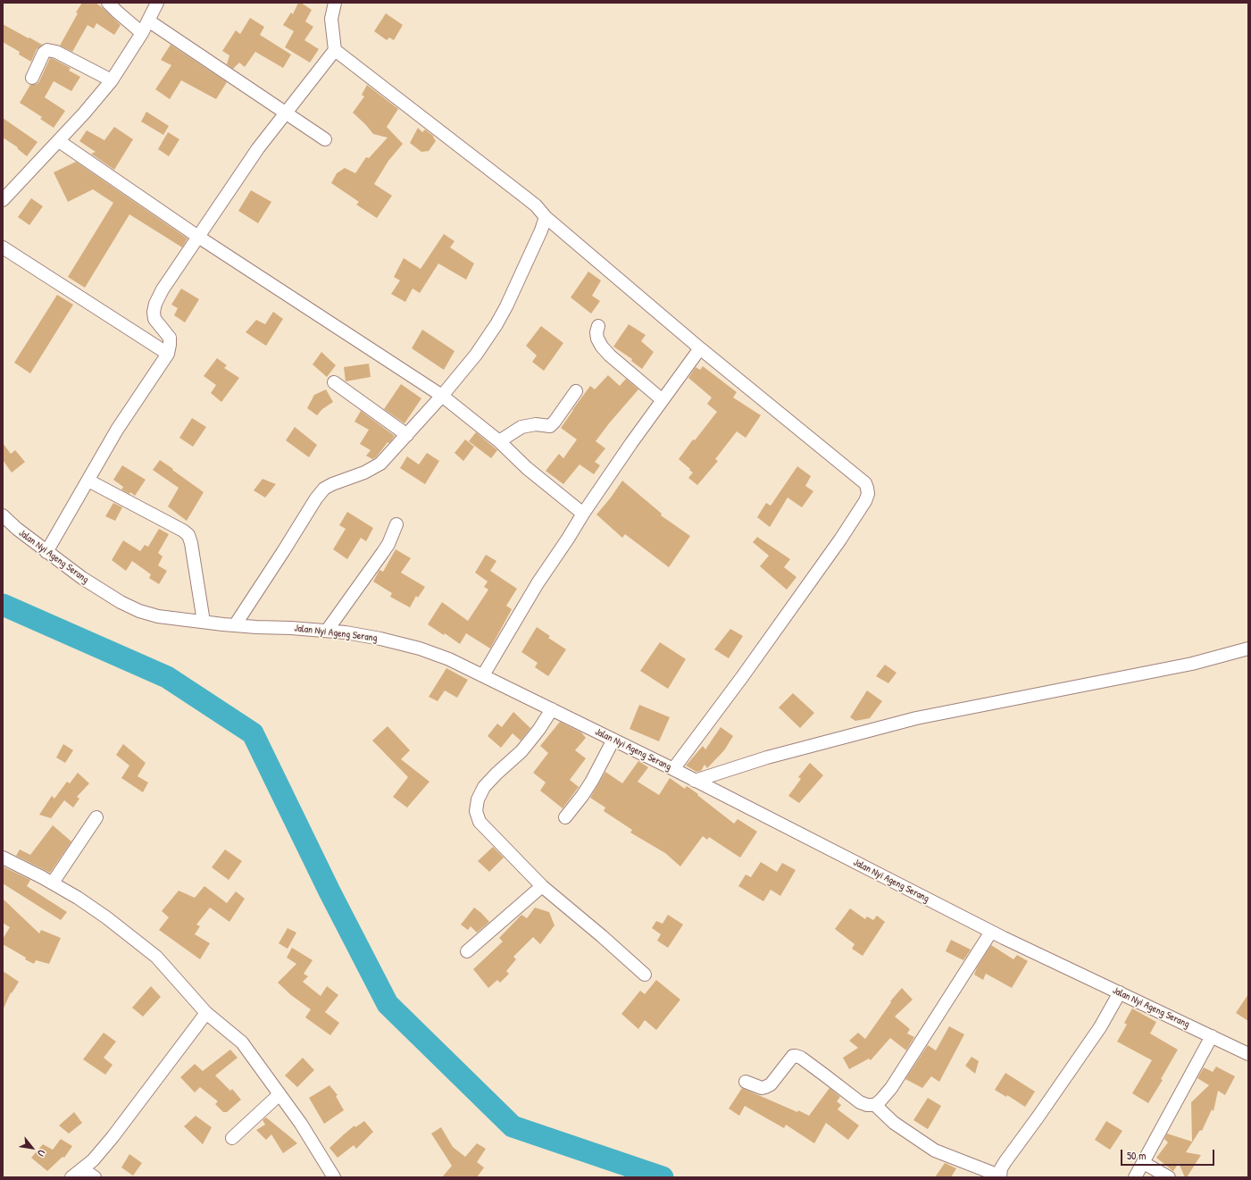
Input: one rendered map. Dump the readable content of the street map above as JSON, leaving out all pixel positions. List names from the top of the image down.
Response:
{
  "streets": {
    "street": ["Jalan Nyi Ageng Serang"]
  },
  "scale_bar": "50 m",
  "north": "bottom right"
}
